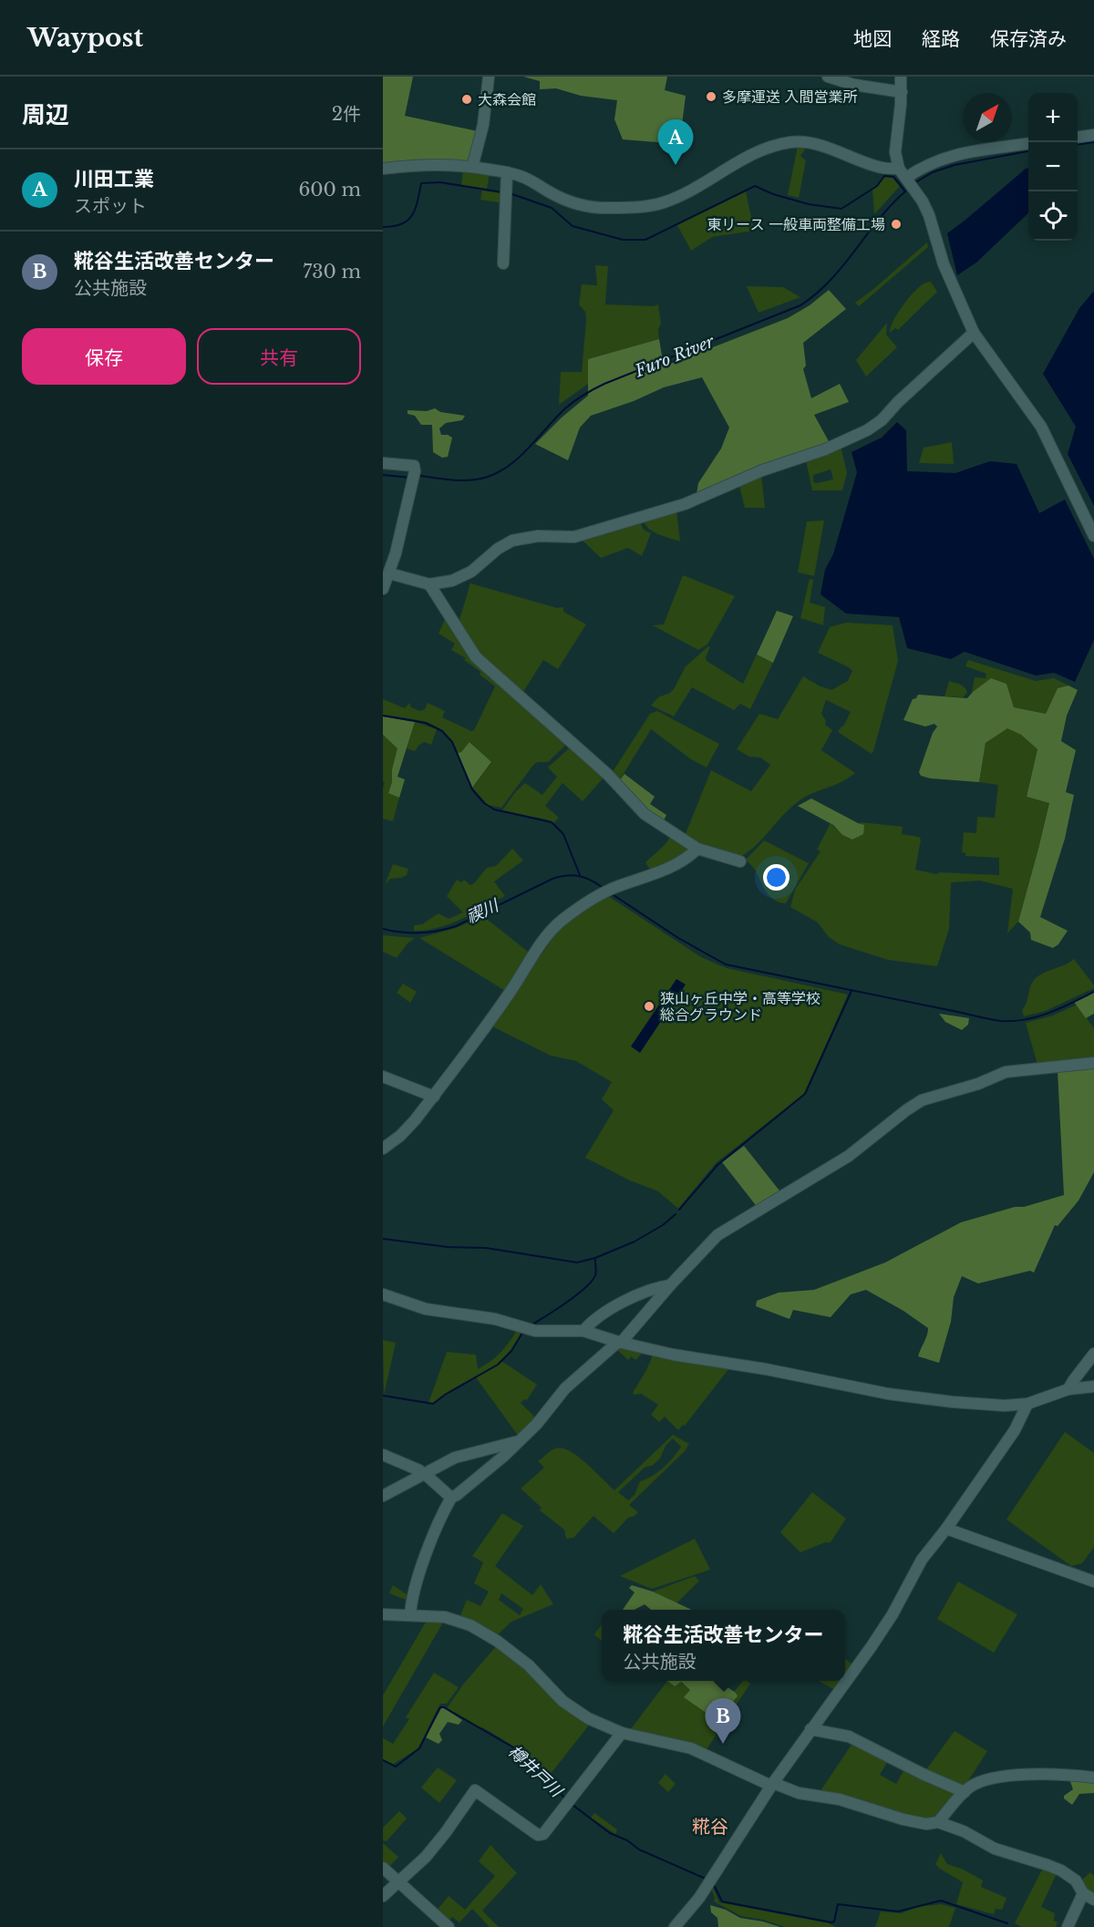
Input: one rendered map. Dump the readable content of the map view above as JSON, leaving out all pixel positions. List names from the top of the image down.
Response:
{
  "districts": ["糀谷"],
  "water": ["Furo River", "禊川", "樽井戸川"],
  "places": [
    "多摩運送 入間営業所",
    "大森会館",
    "東リース 一般車両整備工場",
    "狭山ヶ丘中学・高等学校 総合グラウンド"
  ],
  "north": "top right",
  "page": {
    "header": "Waypost",
    "nav": ["地図", "経路", "保存済み"],
    "heading": ["周辺", "2件"],
    "map_buttons": ["+", "−"],
    "pins": ["A", "B"],
    "list": [
      {
        "mark": "A",
        "name": "川田工業",
        "note": "スポット",
        "value": "600 m"
      },
      {
        "mark": "B",
        "name": "糀谷生活改善センター",
        "note": "公共施設",
        "value": "730 m"
      }
    ],
    "buttons": ["保存", "共有"],
    "popup": ["糀谷生活改善センター", "公共施設"]
  }
}
